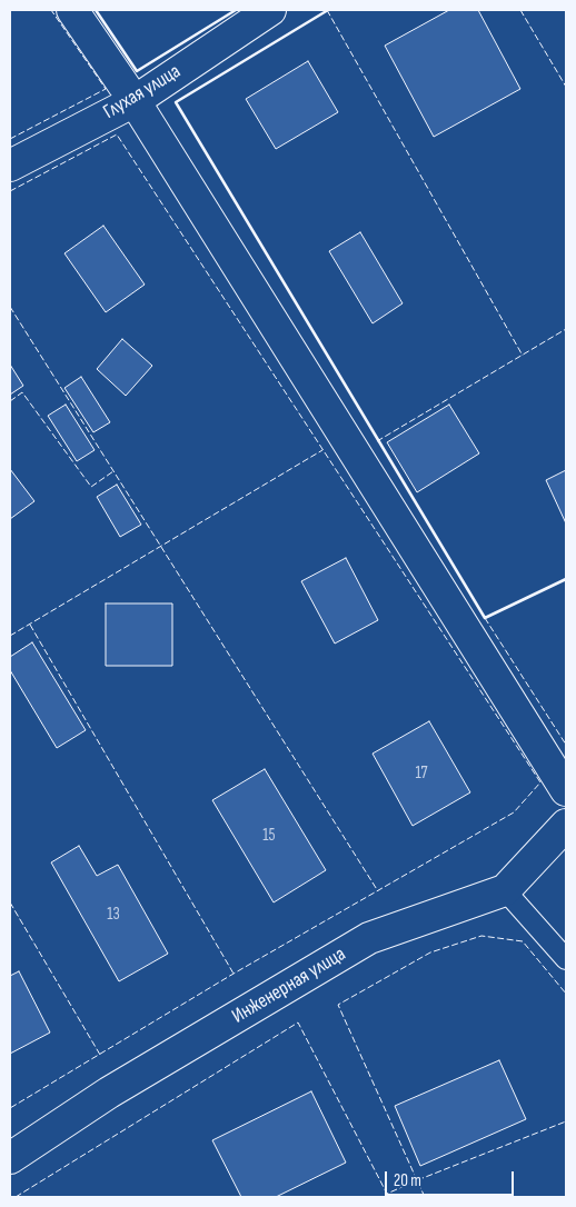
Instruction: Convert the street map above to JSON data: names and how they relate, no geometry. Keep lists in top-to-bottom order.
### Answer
{
  "streets": {
    "street": ["Глухая улица", "Инженерная улица"]
  },
  "house_numbers": ["17", "15", "13"],
  "scale_bar": "20 m"
}
